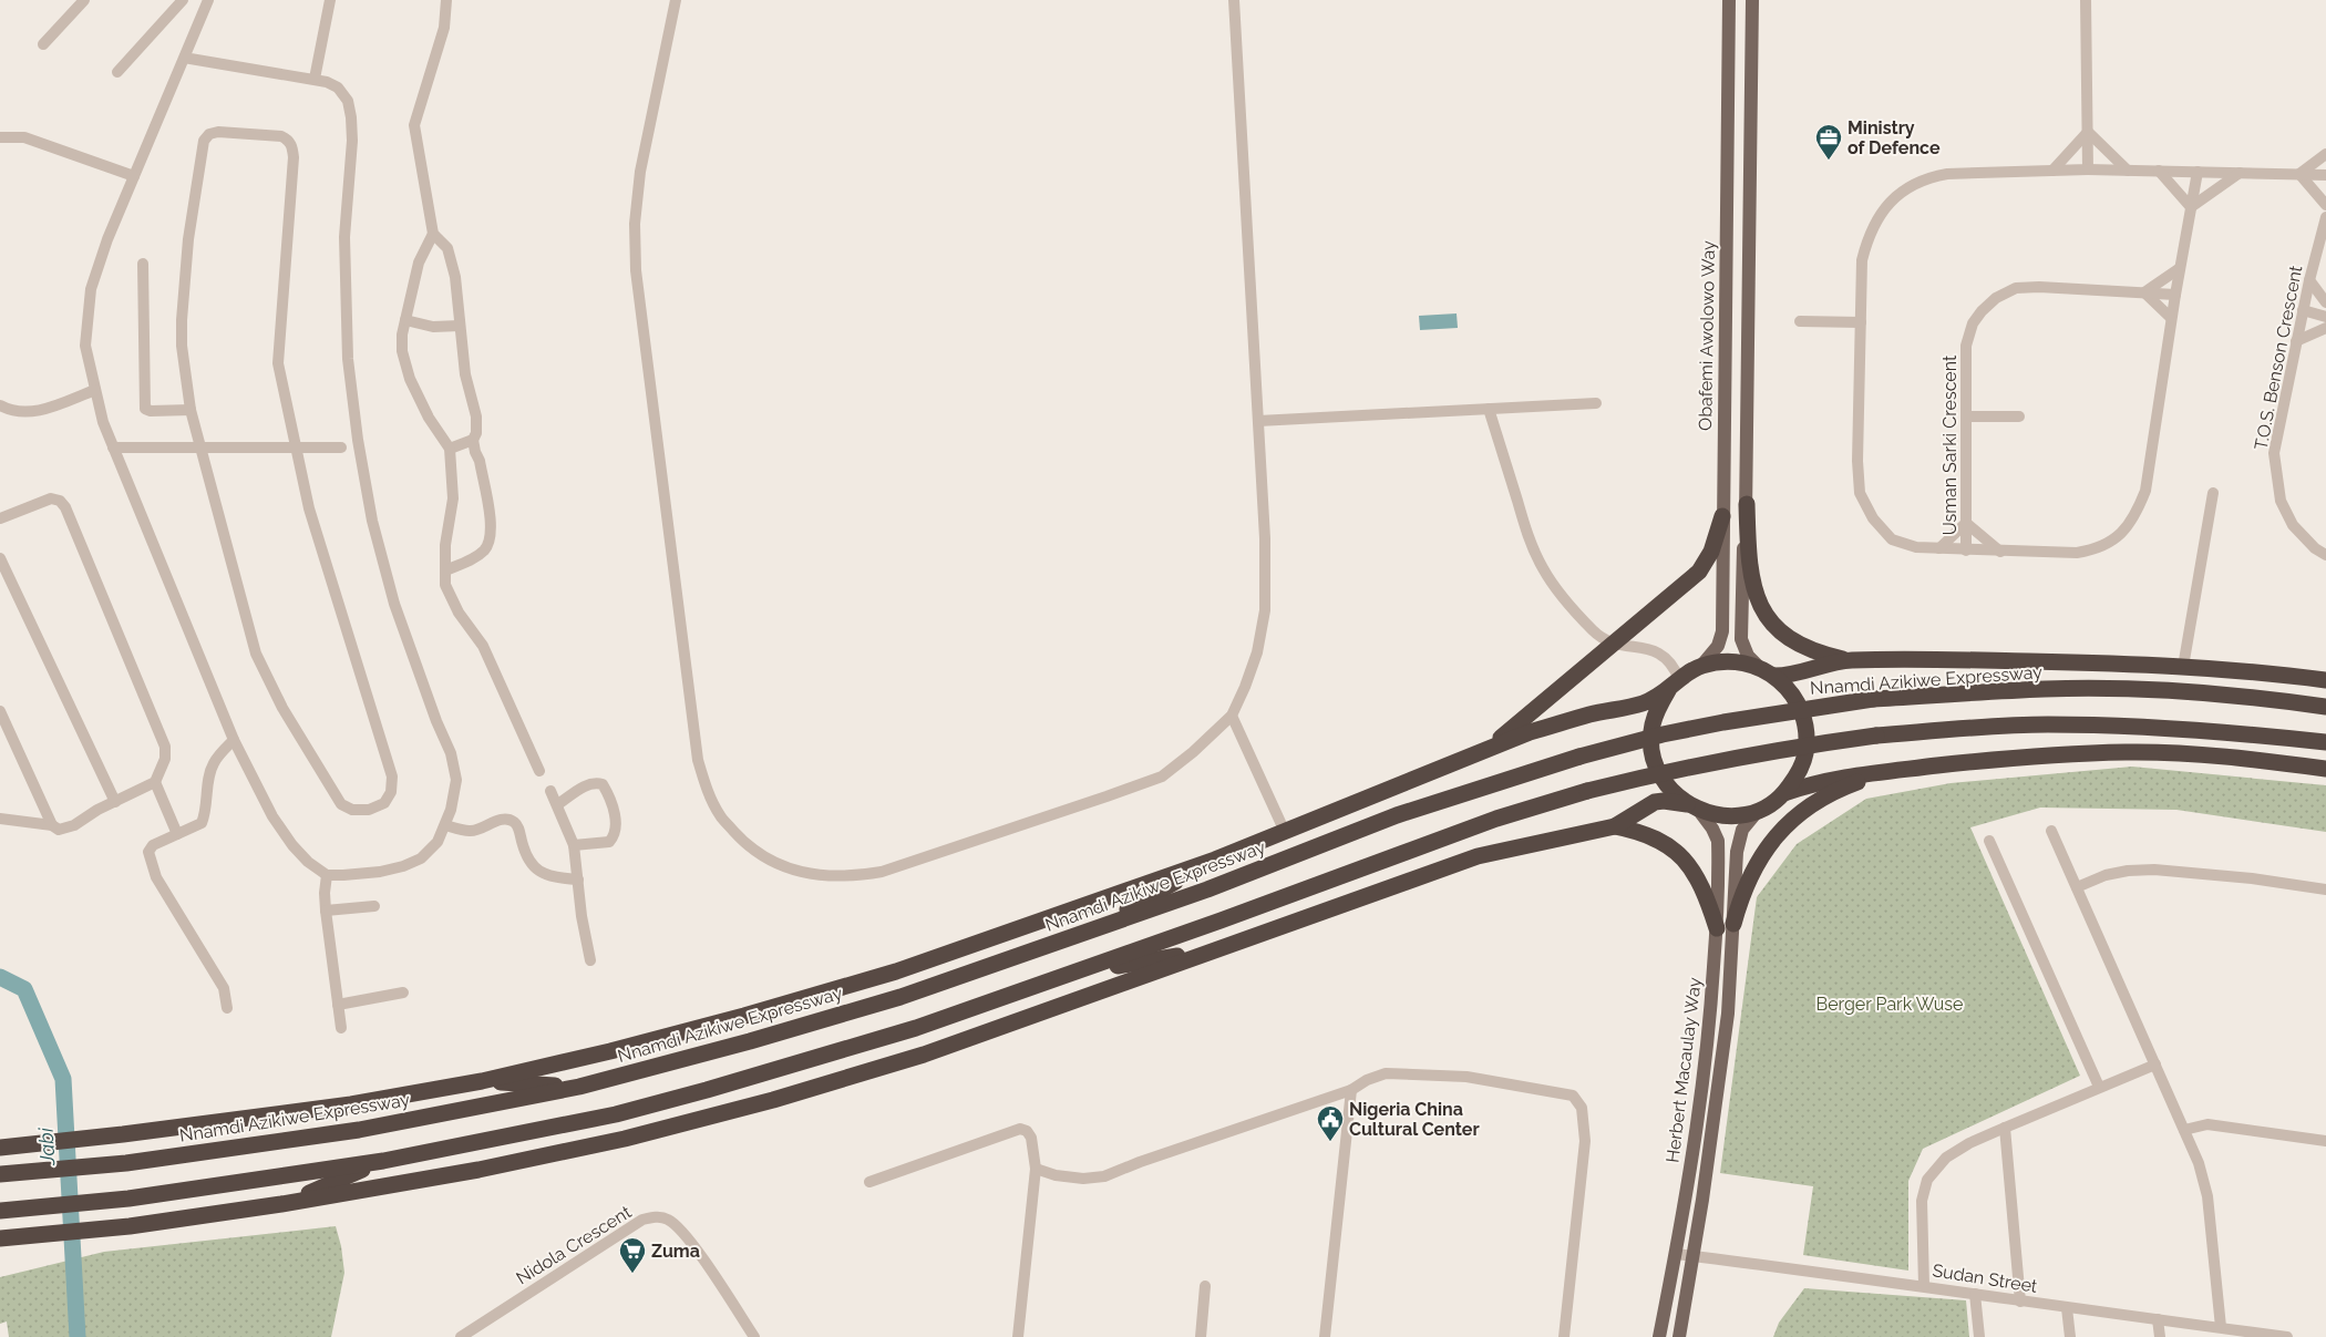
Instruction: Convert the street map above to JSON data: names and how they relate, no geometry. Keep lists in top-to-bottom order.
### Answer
{
  "streets": {
    "highway": ["Nnamdi Azikiwe Expressway"],
    "main road": ["Obafemi Awolowo Way", "Herbert Macaulay Way"],
    "street": [
      "T.O.S. Benson Crescent",
      "Usman Sarki Crescent",
      "Nidola Crescent",
      "Sudan Street"
    ]
  },
  "crossings": [
    ["Obafemi Awolowo Way", "Nnamdi Azikiwe Expressway"],
    ["Obafemi Awolowo Way", "Herbert Macaulay Way"],
    ["Nnamdi Azikiwe Expressway", "Herbert Macaulay Way"],
    ["Herbert Macaulay Way", "Sudan Street"]
  ],
  "water": ["Jabi"],
  "parks": ["Berger Park Wuse"],
  "places": {
    "office": ["Ministry of Defence"],
    "public building": ["Nigeria China Cultural Center"],
    "supermarket": ["Zuma"]
  }
}
